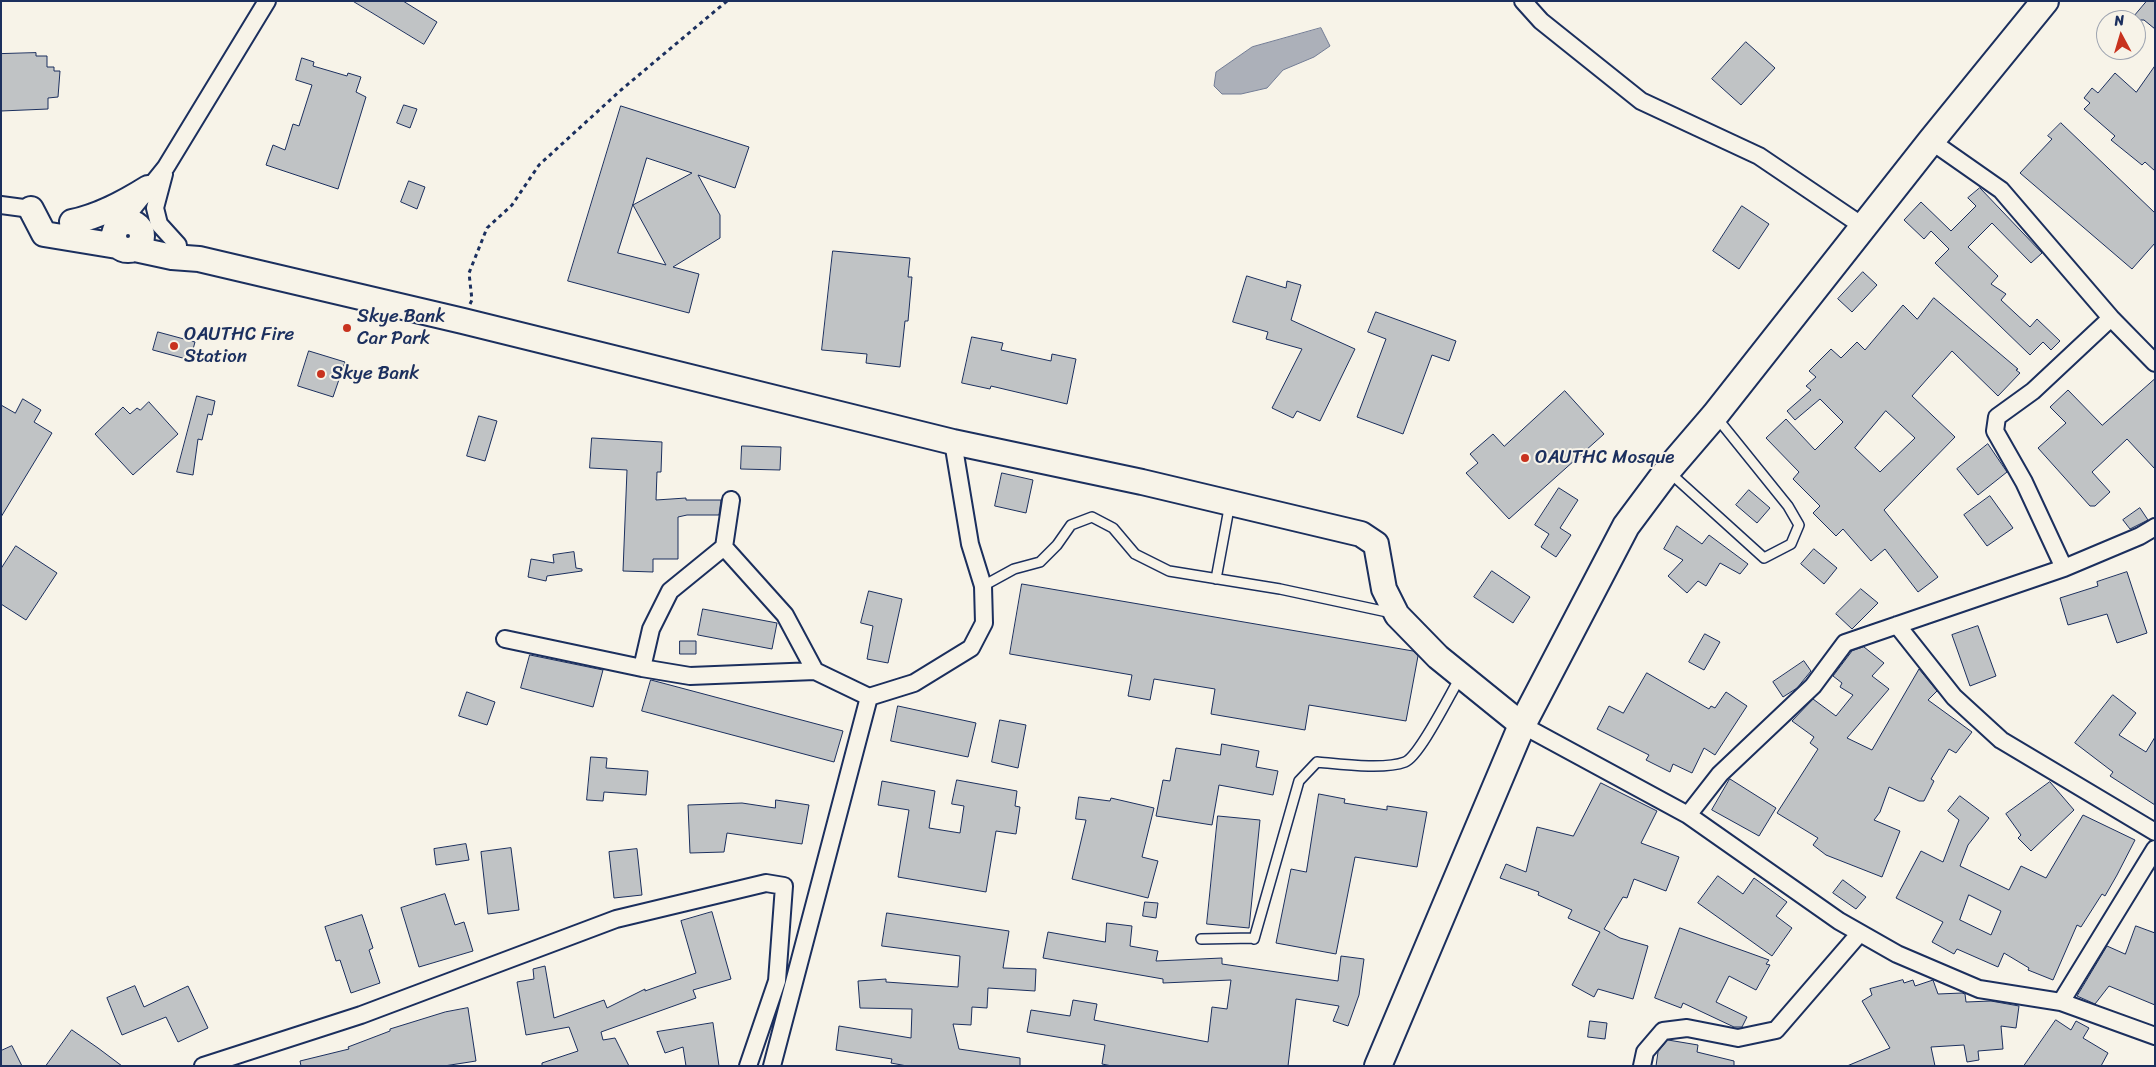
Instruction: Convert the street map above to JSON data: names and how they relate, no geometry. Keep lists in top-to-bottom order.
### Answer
{
  "places": [
    "Skye Bank Car Park",
    "OAUTHC Fire Station",
    "Skye Bank",
    "OAUTHC Mosque"
  ],
  "north": "top"
}
